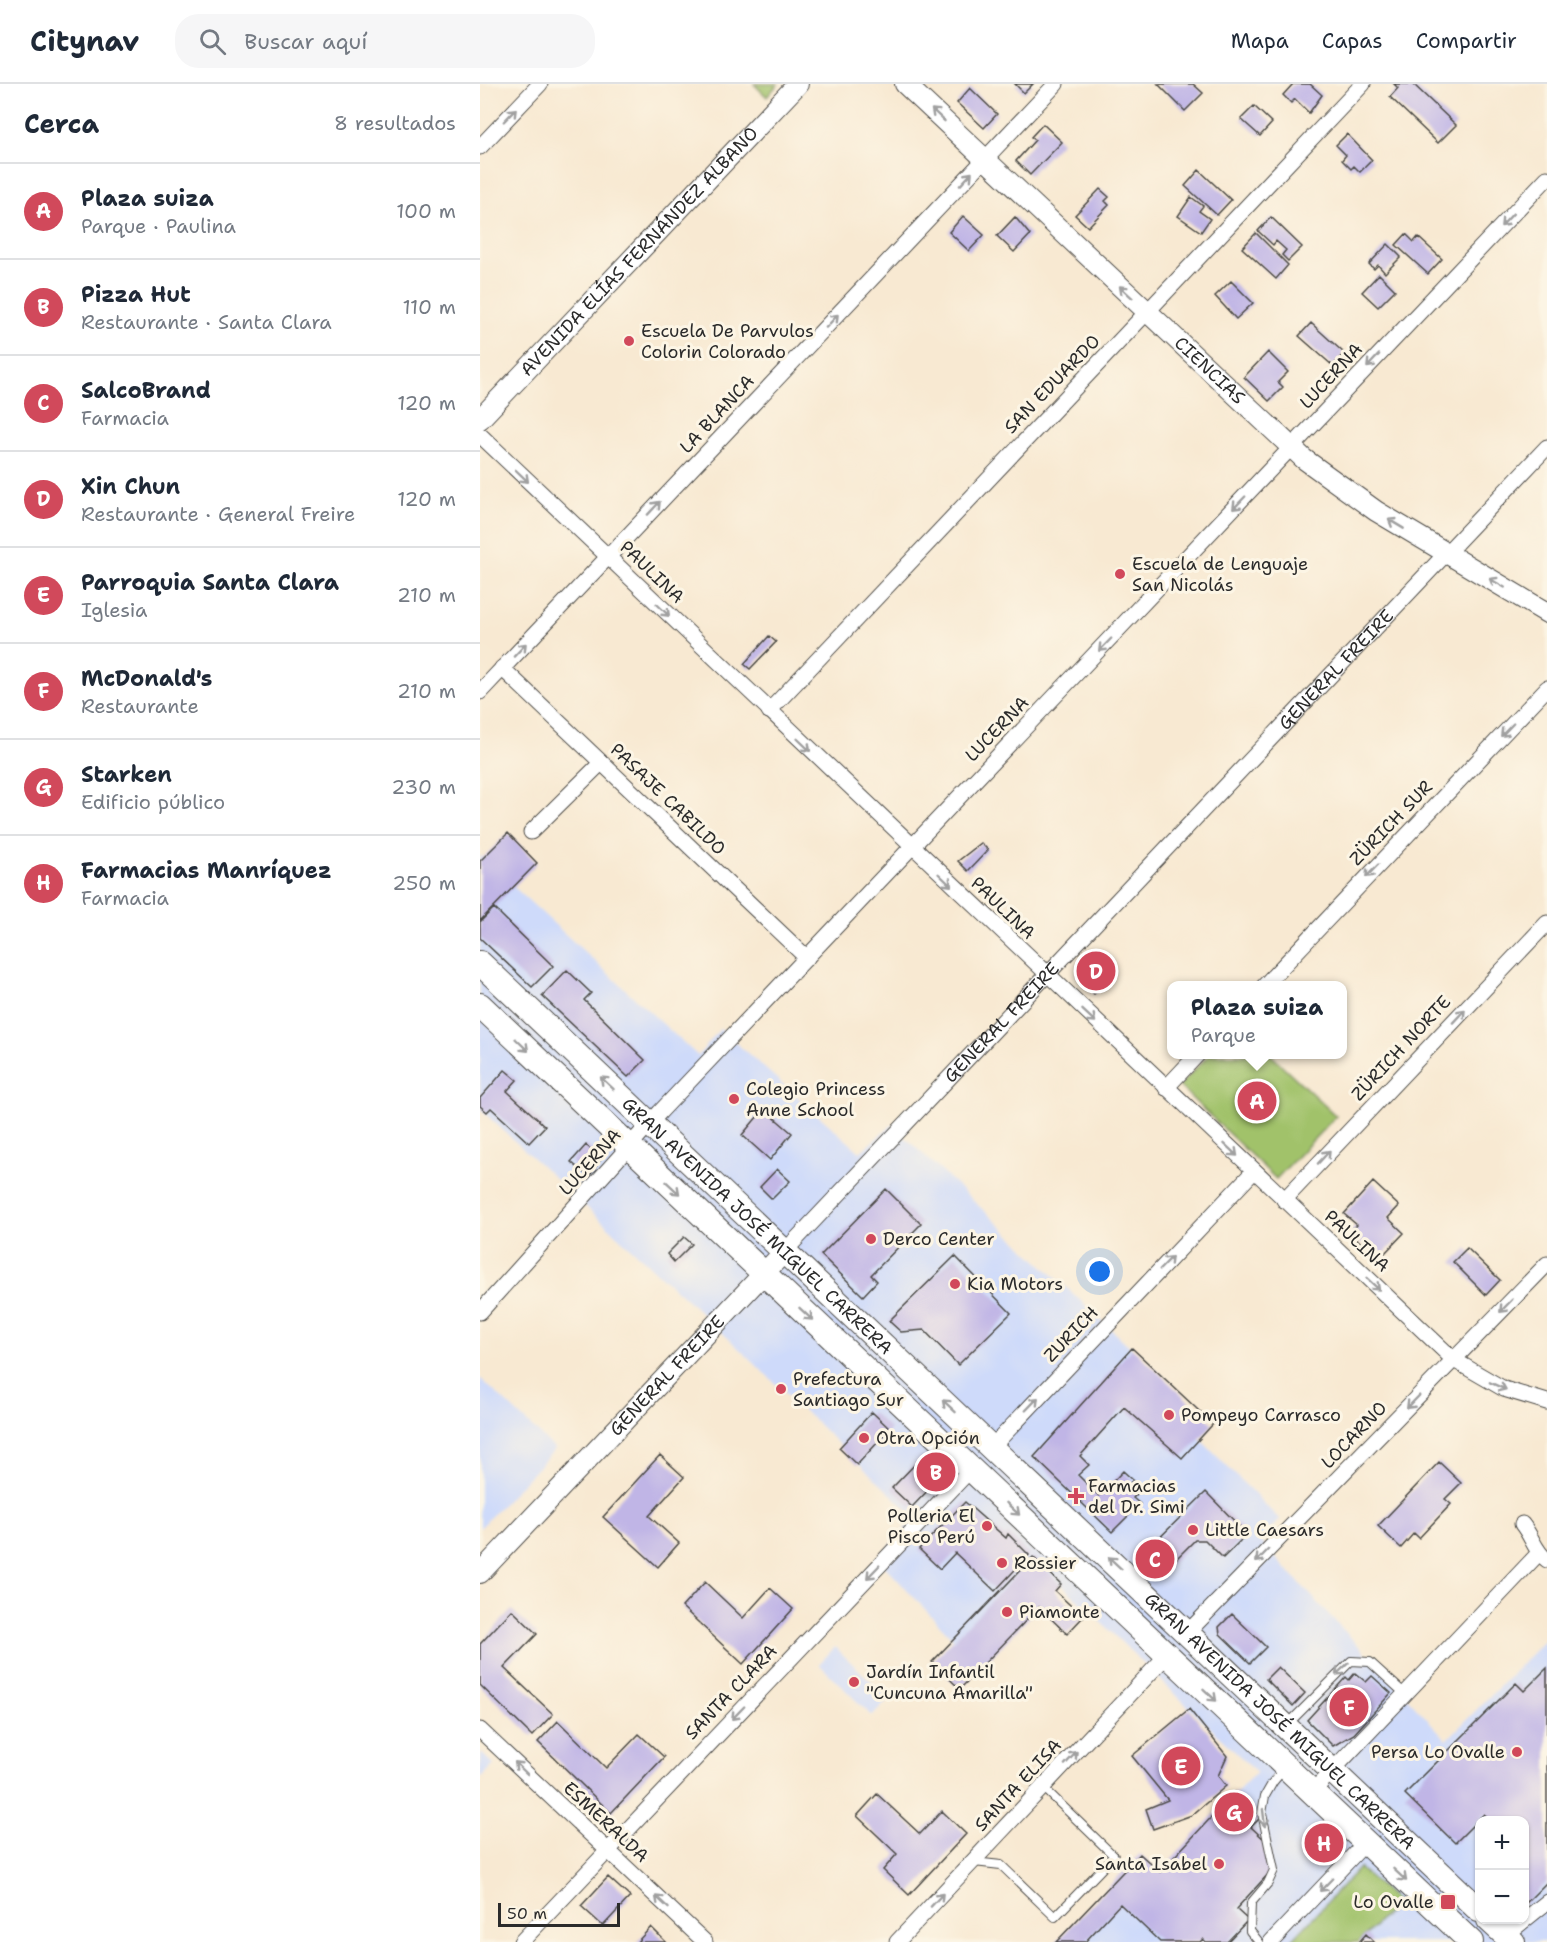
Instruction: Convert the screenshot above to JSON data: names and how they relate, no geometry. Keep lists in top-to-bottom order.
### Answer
{
  "streets": {
    "main road": ["GRAN AVENIDA JOSÉ MIGUEL CARRERA"],
    "street": [
      "AVENIDA ELÍAS FERNÁNDEZ ALBANO",
      "CIENCIAS",
      "LUCERNA",
      "SAN EDUARDO",
      "LA BLANCA",
      "PAULINA",
      "GENERAL FREIRE",
      "PASAJE CABILDO",
      "ZÜRICH SUR",
      "ZÜRICH NORTE",
      "ZURICH",
      "LOCARNO",
      "SANTA CLARA",
      "SANTA ELISA",
      "ESMERALDA"
    ]
  },
  "crossings": [
    ["CIENCIAS", "LUCERNA"],
    ["CIENCIAS", "SAN EDUARDO"],
    ["CIENCIAS", "LA BLANCA"],
    ["CIENCIAS", "GENERAL FREIRE"],
    ["LUCERNA", "PAULINA"],
    ["LUCERNA", "PASAJE CABILDO"],
    ["LUCERNA", "GRAN AVENIDA JOSÉ MIGUEL CARRERA"],
    ["SAN EDUARDO", "PAULINA"],
    ["LA BLANCA", "PAULINA"],
    ["LA BLANCA", "PASAJE CABILDO"],
    ["PAULINA", "GENERAL FREIRE"],
    ["PAULINA", "ZÜRICH NORTE"],
    ["PAULINA", "ZURICH"],
    ["PAULINA", "LOCARNO"],
    ["GENERAL FREIRE", "GRAN AVENIDA JOSÉ MIGUEL CARRERA"],
    ["GRAN AVENIDA JOSÉ MIGUEL CARRERA", "ZURICH"],
    ["GRAN AVENIDA JOSÉ MIGUEL CARRERA", "LOCARNO"],
    ["GRAN AVENIDA JOSÉ MIGUEL CARRERA", "SANTA CLARA"],
    ["GRAN AVENIDA JOSÉ MIGUEL CARRERA", "SANTA ELISA"],
    ["SANTA CLARA", "ESMERALDA"]
  ],
  "one_way": [
    "CIENCIAS",
    "LUCERNA",
    "LA BLANCA",
    "PAULINA",
    "ZÜRICH SUR",
    "ZÜRICH NORTE",
    "ZURICH",
    "LOCARNO",
    "SANTA CLARA",
    "SANTA ELISA",
    "ESMERALDA"
  ],
  "places": {
    "other": [
      "Escuela De Parvulos Colorin Colorado",
      "Escuela de Lenguaje San Nicolás",
      "Colegio Princess Anne School",
      "Derco Center",
      "Kia Motors",
      "Prefectura Santiago Sur",
      "Pompeyo Carrasco",
      "Otra Opción",
      "Polleria El Pisco Perú",
      "Little Caesars",
      "Rossier",
      "Piamonte",
      "Jardín Infantil \"Cuncuna Amarilla\"",
      "Persa Lo Ovalle",
      "Santa Isabel"
    ],
    "health": ["Farmacias del Dr. Simi"],
    "transit": ["Lo Ovalle"]
  },
  "scale_bar": "50 m",
  "page": {
    "header": "Citynav",
    "search": "Buscar aquí",
    "nav": ["Mapa", "Capas", "Compartir"],
    "heading": ["Cerca", "8 resultados"],
    "list": [
      {
        "mark": "A",
        "name": "Plaza suiza",
        "note": "Parque · Paulina",
        "value": "100 m"
      },
      {
        "mark": "B",
        "name": "Pizza Hut",
        "note": "Restaurante · Santa Clara",
        "value": "110 m"
      },
      {
        "mark": "C",
        "name": "SalcoBrand",
        "note": "Farmacia",
        "value": "120 m"
      },
      {
        "mark": "D",
        "name": "Xin Chun",
        "note": "Restaurante · General Freire",
        "value": "120 m"
      },
      {
        "mark": "E",
        "name": "Parroquia Santa Clara",
        "note": "Iglesia",
        "value": "210 m"
      },
      {
        "mark": "F",
        "name": "McDonald's",
        "note": "Restaurante",
        "value": "210 m"
      },
      {
        "mark": "G",
        "name": "Starken",
        "note": "Edificio público",
        "value": "230 m"
      },
      {
        "mark": "H",
        "name": "Farmacias Manríquez",
        "note": "Farmacia",
        "value": "250 m"
      }
    ],
    "pins": [
      "D",
      "A",
      "B",
      "C",
      "F",
      "E",
      "G",
      "H"
    ],
    "popup": ["Plaza suiza", "Parque"],
    "map_buttons": ["+", "−"],
    "scale": "50 m"
  }
}
